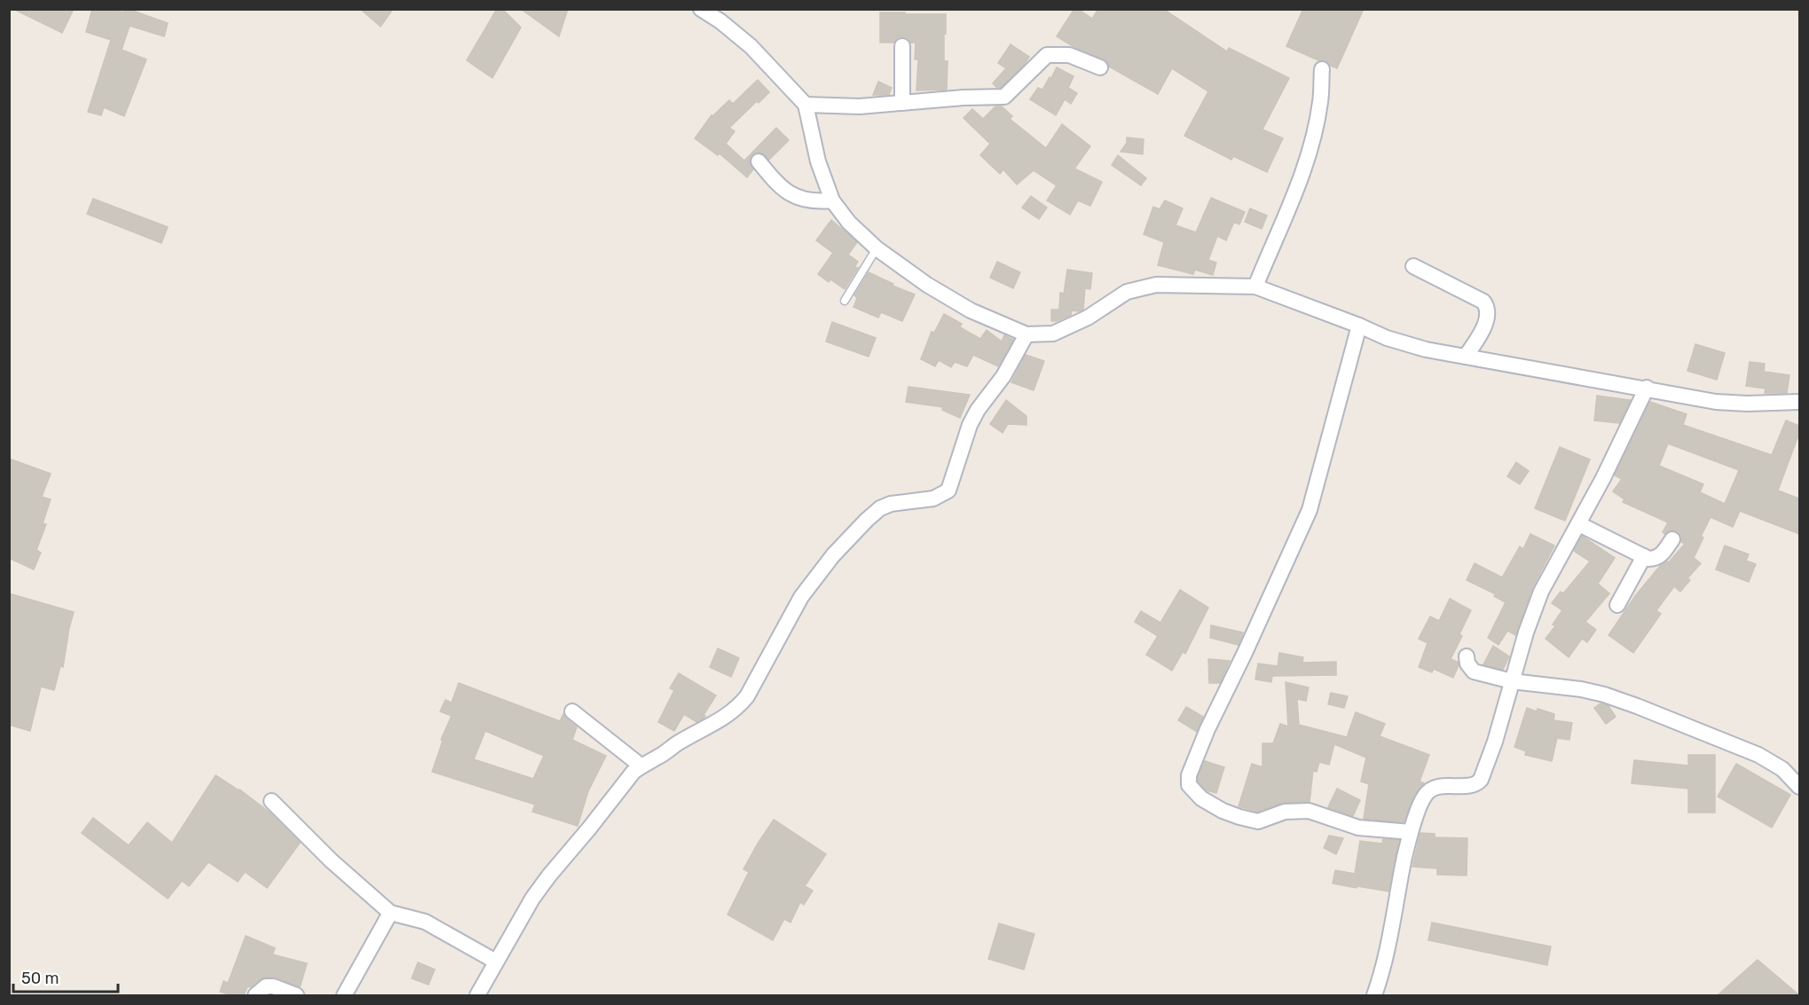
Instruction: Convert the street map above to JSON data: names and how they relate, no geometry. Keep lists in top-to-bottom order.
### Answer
{
  "scale_bar": "50 m"
}
